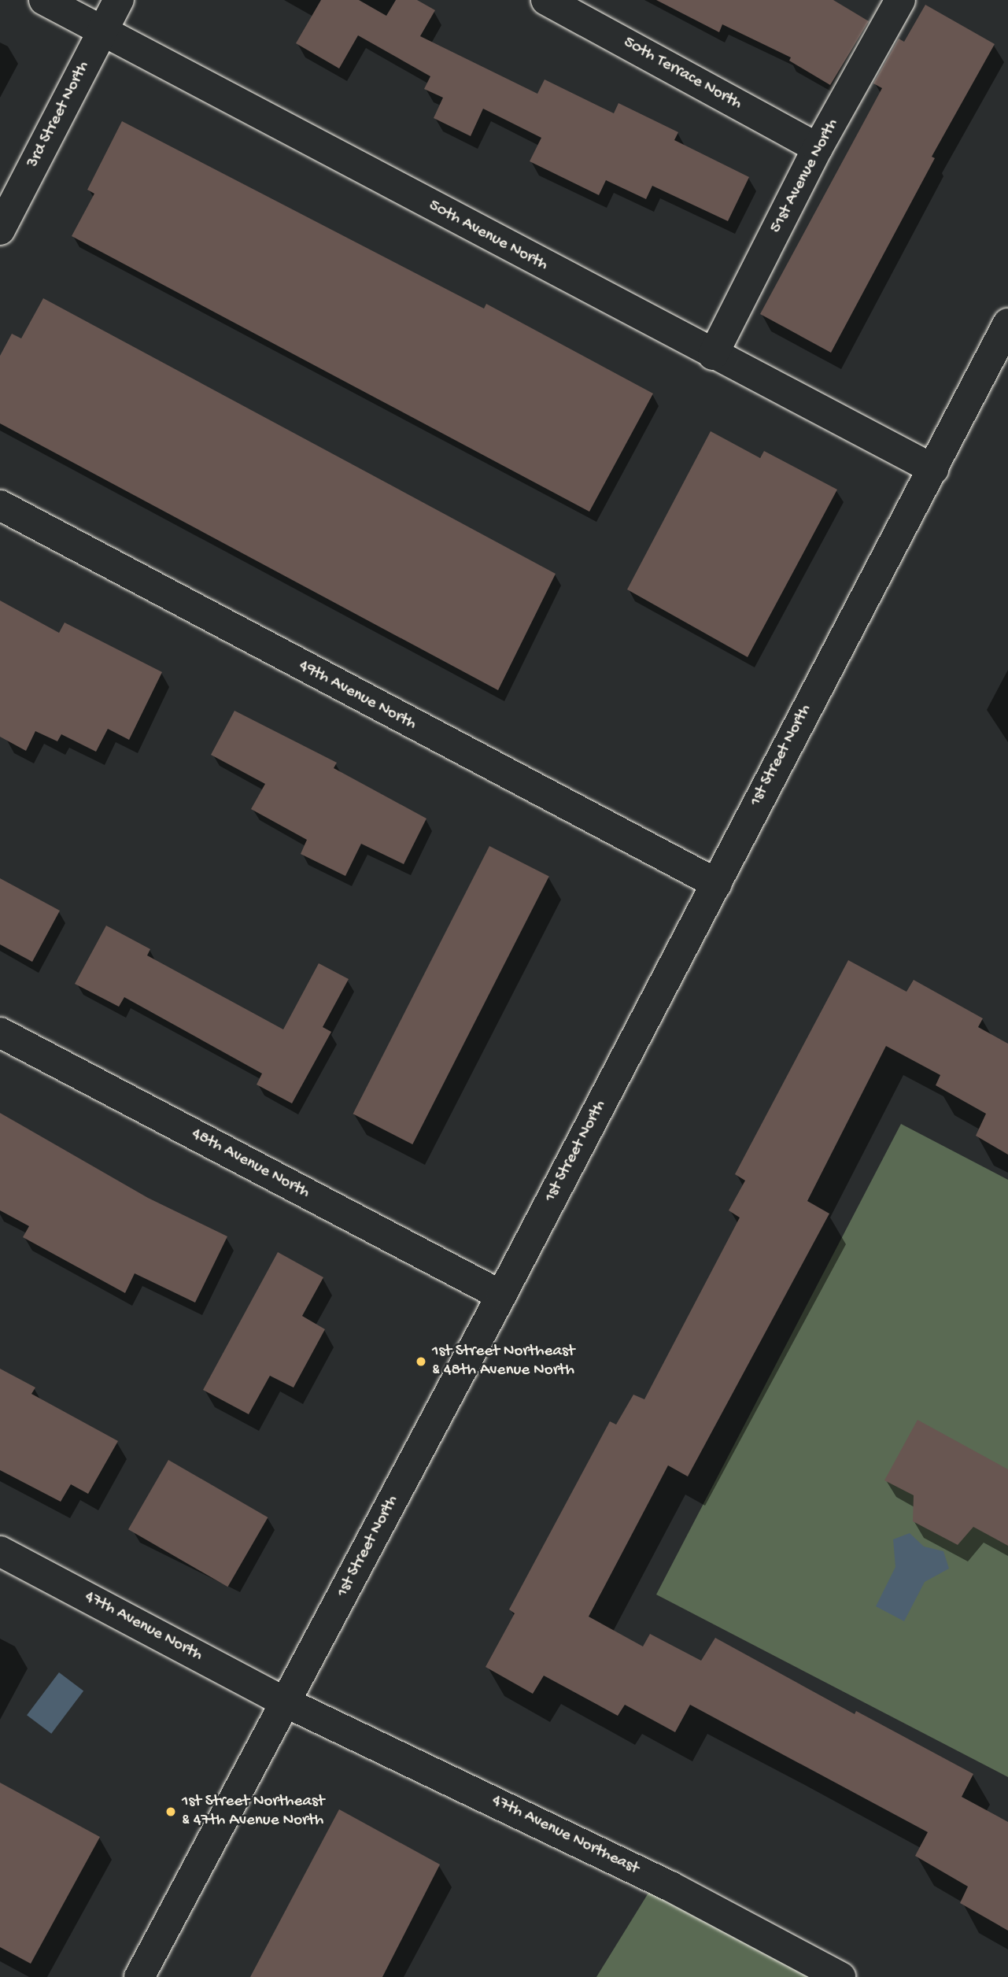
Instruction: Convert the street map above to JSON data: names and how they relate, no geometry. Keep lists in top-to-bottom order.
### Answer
{
  "streets": {
    "street": [
      "50th Terrace North",
      "3rd Street North",
      "51st Avenue North",
      "50th Avenue North",
      "49th Avenue North",
      "1st Street North",
      "48th Avenue North",
      "47th Avenue North",
      "47th Avenue Northeast"
    ]
  },
  "crossings": [
    ["50th Terrace North", "51st Avenue North"],
    ["3rd Street North", "50th Avenue North"],
    ["51st Avenue North", "50th Avenue North"],
    ["50th Avenue North", "1st Street North"],
    ["49th Avenue North", "1st Street North"],
    ["1st Street North", "48th Avenue North"],
    ["1st Street North", "47th Avenue North"],
    ["1st Street North", "47th Avenue Northeast"],
    ["47th Avenue North", "47th Avenue Northeast"]
  ],
  "places": ["1st Street Northeast & 48th Avenue North", "1st Street Northeast & 47th Avenue North"]
}
